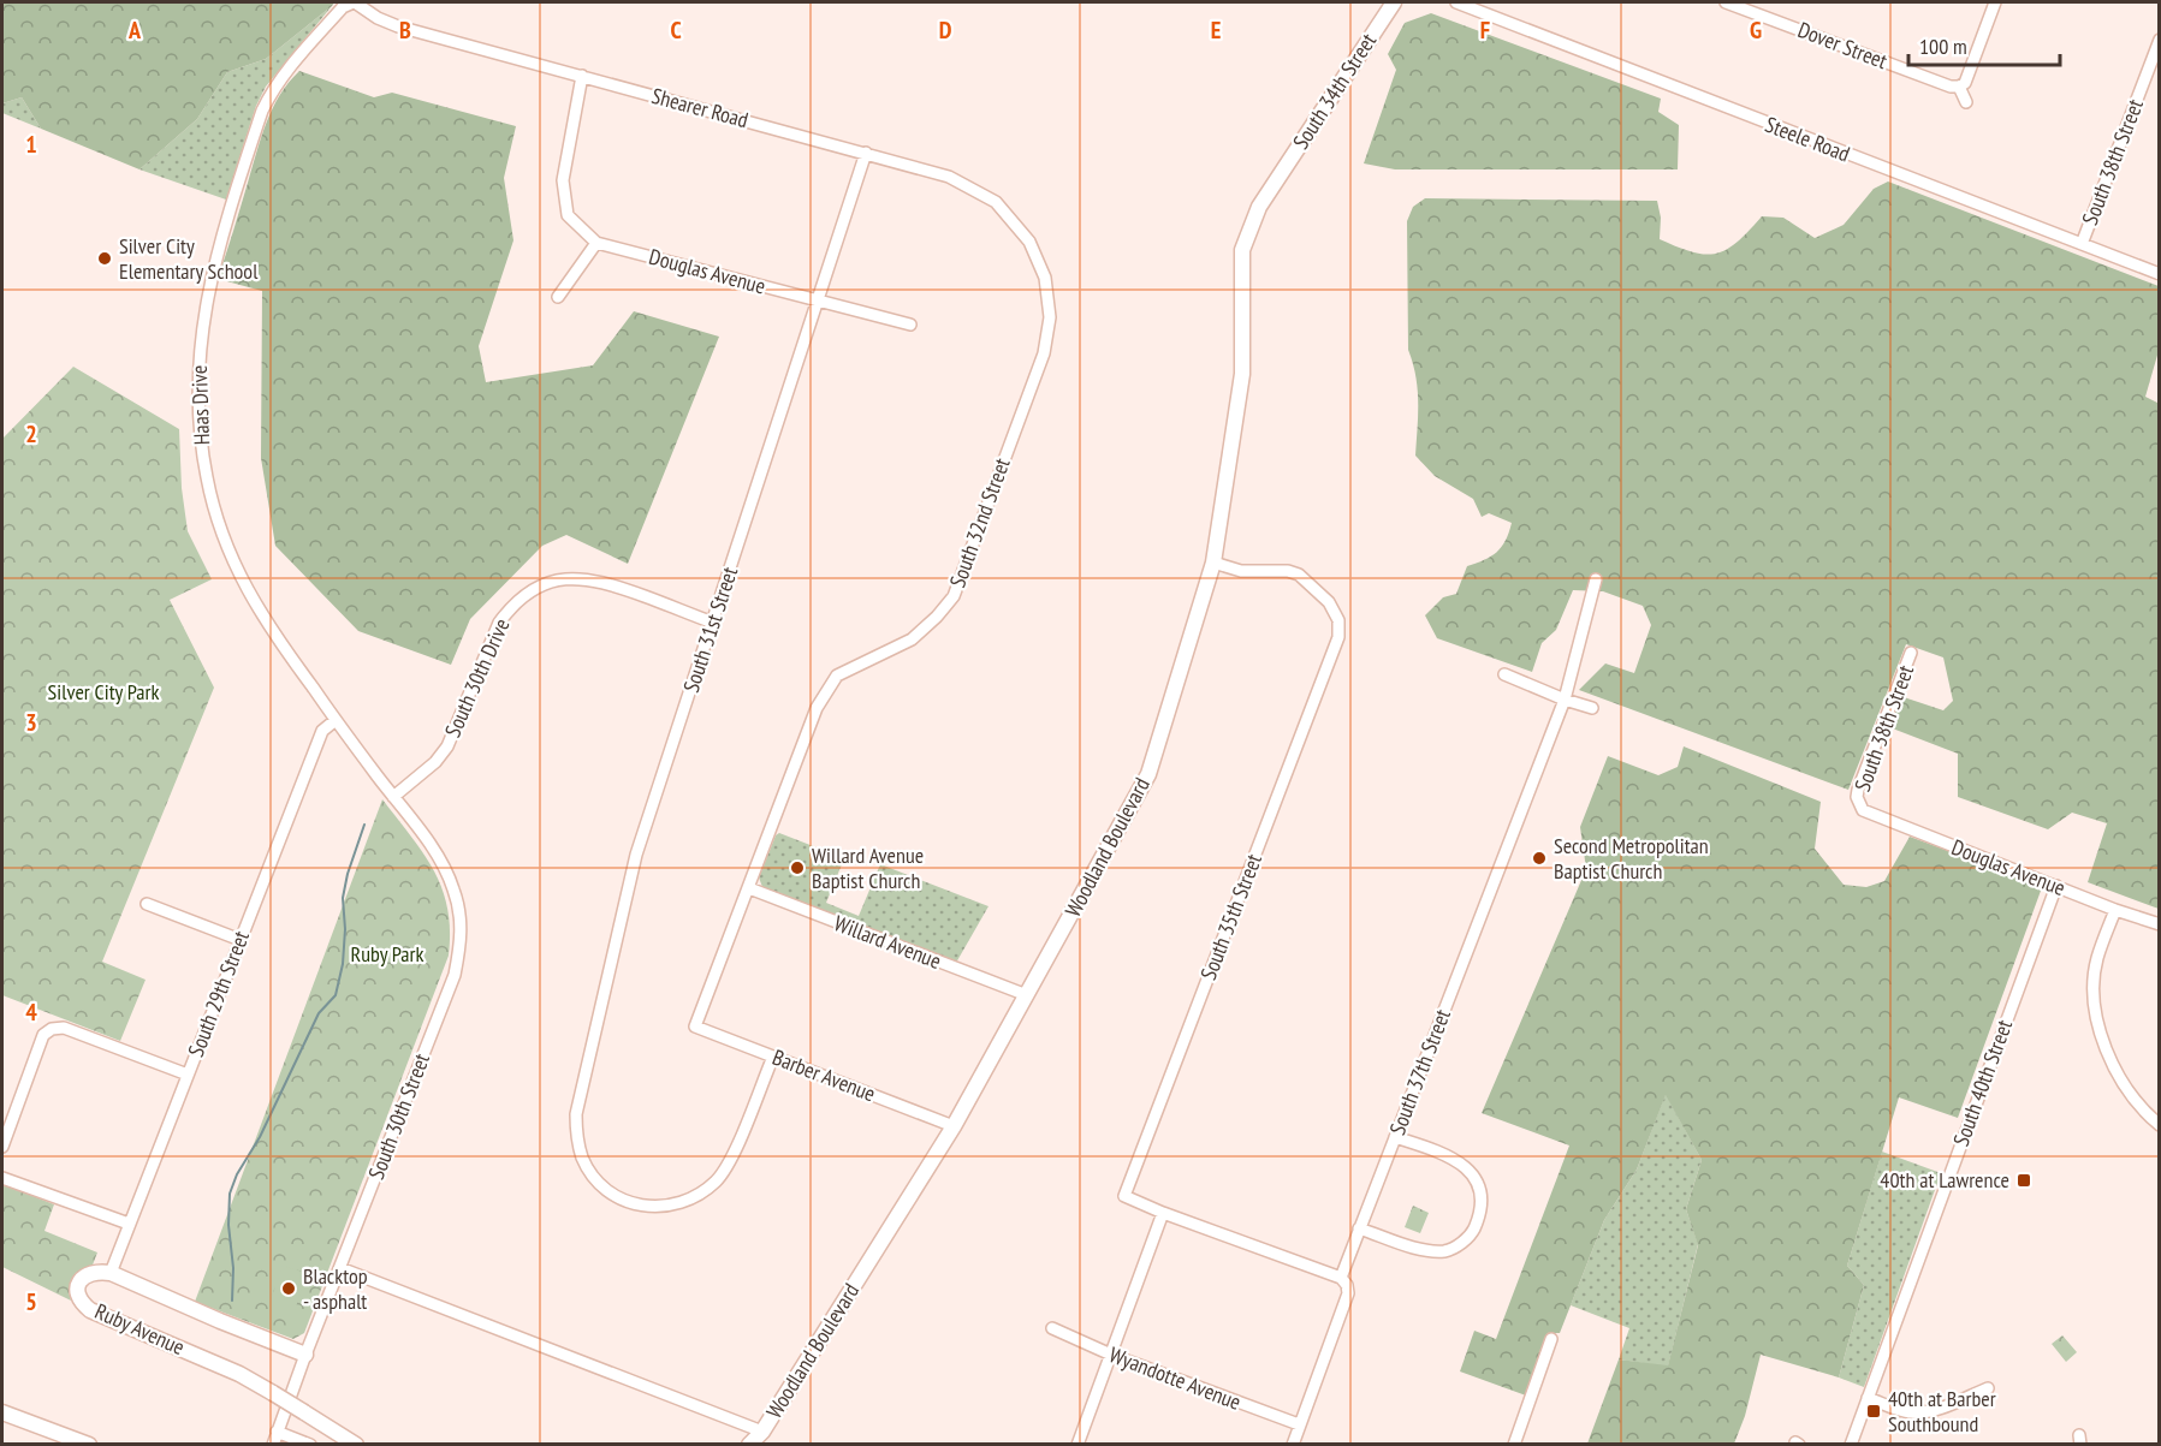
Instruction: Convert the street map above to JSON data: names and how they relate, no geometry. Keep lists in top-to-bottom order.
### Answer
{
  "streets": {
    "street": [
      "Dover Street",
      "South 34th Street",
      "Shearer Road",
      "Steele Road",
      "South 38th Street",
      "Douglas Avenue",
      "Haas Drive",
      "South 32nd Street",
      "South 31st Street",
      "South 30th Drive",
      "Woodland Boulevard",
      "South 35th Street",
      "Willard Avenue",
      "South 29th Street",
      "South 37th Street",
      "Barber Avenue",
      "South 40th Street",
      "South 30th Street",
      "Ruby Avenue",
      "Wyandotte Avenue"
    ]
  },
  "crossings": [
    ["South 34th Street", "Woodland Boulevard"],
    ["Shearer Road", "Haas Drive"],
    ["Shearer Road", "South 32nd Street"],
    ["Shearer Road", "South 31st Street"],
    ["Steele Road", "South 38th Street"],
    ["South 38th Street", "Douglas Avenue"],
    ["Douglas Avenue", "South 31st Street"],
    ["Douglas Avenue", "South 40th Street"],
    ["Haas Drive", "South 30th Drive"],
    ["Haas Drive", "South 29th Street"],
    ["Haas Drive", "South 30th Street"],
    ["South 32nd Street", "Willard Avenue"],
    ["South 32nd Street", "Barber Avenue"],
    ["South 31st Street", "South 30th Drive"],
    ["South 31st Street", "Barber Avenue"],
    ["South 30th Drive", "South 30th Street"],
    ["Woodland Boulevard", "South 35th Street"],
    ["Woodland Boulevard", "Willard Avenue"],
    ["Woodland Boulevard", "Barber Avenue"],
    ["South 29th Street", "Ruby Avenue"],
    ["South 37th Street", "Wyandotte Avenue"],
    ["South 30th Street", "Ruby Avenue"]
  ],
  "parks": ["Silver City Park", "Ruby Park"],
  "places": {
    "other": [
      "Silver City Elementary School",
      "Second Metropolitan Baptist Church",
      "Willard Avenue Baptist Church",
      "Blacktop - asphalt"
    ],
    "transit": ["40th at Lawrence", "40th at Barber Southbound"]
  },
  "scale_bar": "100 m",
  "grid": {
    "columns": [
      "A",
      "B",
      "C",
      "D",
      "E",
      "F",
      "G"
    ],
    "rows": [
      "1",
      "2",
      "3",
      "4",
      "5"
    ]
  }
}
